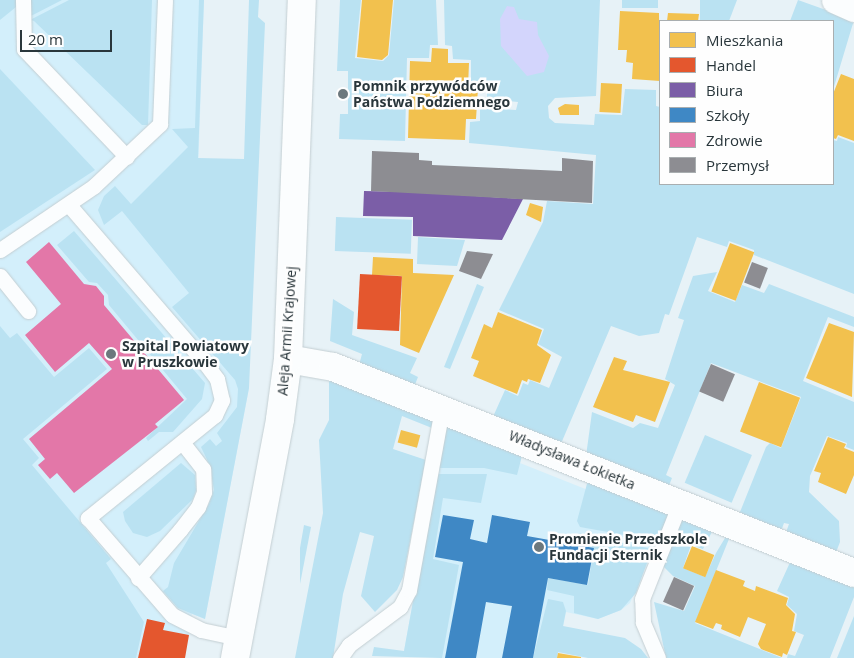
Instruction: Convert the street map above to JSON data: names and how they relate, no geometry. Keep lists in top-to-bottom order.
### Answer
{
  "streets": {
    "street": ["Aleja Armii Krajowej", "Władysława Łokietka"]
  },
  "crossings": [
    ["Aleja Armii Krajowej", "Władysława Łokietka"]
  ],
  "places": ["Pomnik przywódców Państwa Podziemnego", "Szpital Powiatowy w Pruszkowie", "Promienie Przedszkole Fundacji Sternik"],
  "legend": [
    "Mieszkania",
    "Handel",
    "Biura",
    "Szkoły",
    "Zdrowie",
    "Przemysł"
  ],
  "scale_bar": "20 m"
}
